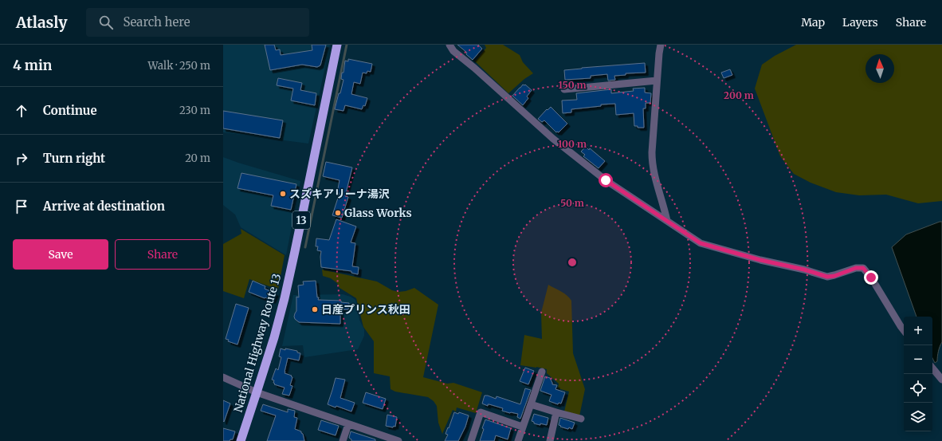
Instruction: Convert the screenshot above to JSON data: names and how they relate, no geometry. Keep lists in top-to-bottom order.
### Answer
{
  "streets": {
    "highway": ["13", "National Highway Route 13"]
  },
  "places": ["スズキアリーナ湯沢", "Glass Works", "日産プリンス秋田"],
  "north": "top",
  "page": {
    "header": "Atlasly",
    "search": "Search here",
    "nav": ["Map", "Layers", "Share"],
    "heading": ["4 min", "Walk · 250 m"],
    "list": [
      ["Continue", "230 m"],
      ["Turn right", "20 m"],
      "Arrive at destination"
    ],
    "buttons": ["Save", "Share"],
    "map_buttons": ["+", "−"]
  },
  "rings": [
    "150 m",
    "200 m",
    "100 m",
    "50 m"
  ]
}
